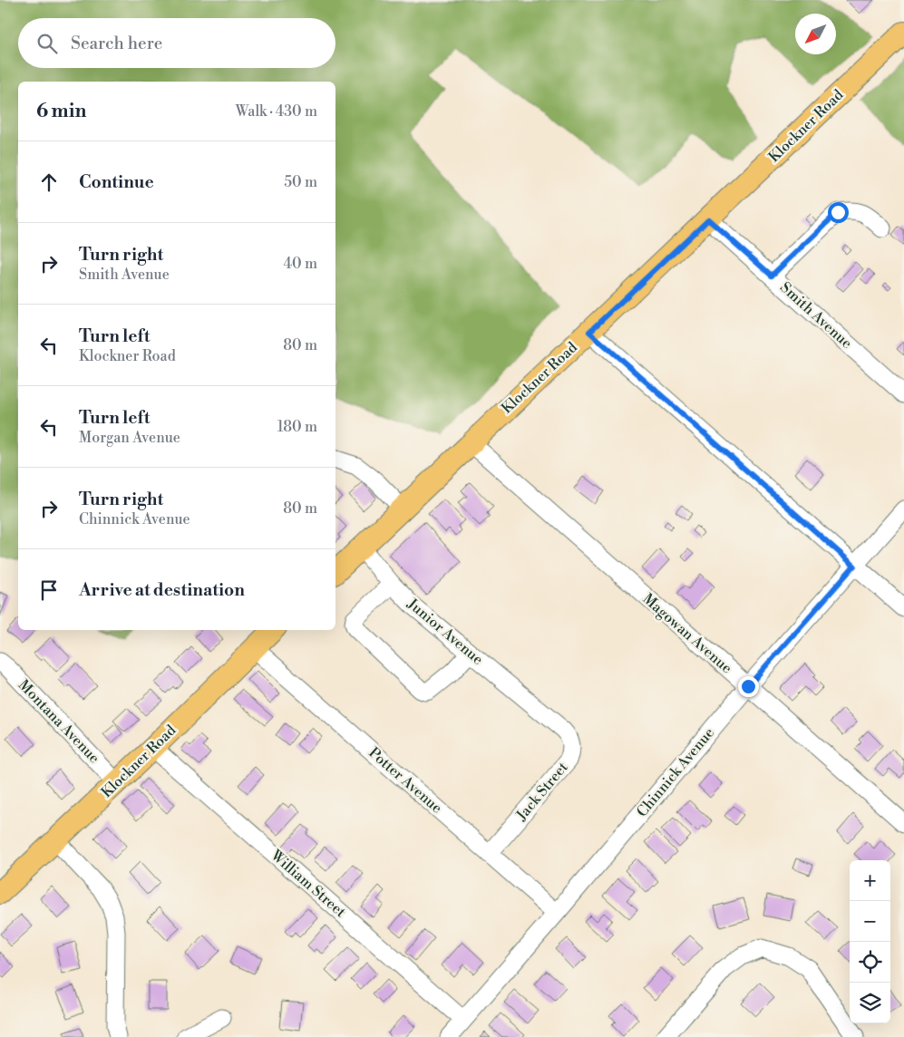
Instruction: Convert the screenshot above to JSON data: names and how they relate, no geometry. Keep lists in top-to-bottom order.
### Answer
{
  "streets": {
    "main road": ["Klockner Road"],
    "street": [
      "Smith Avenue",
      "Junior Avenue",
      "Magowan Avenue",
      "Montana Avenue",
      "Chinnick Avenue",
      "Potter Avenue",
      "Jack Street",
      "William Street"
    ]
  },
  "crossings": [
    ["Klockner Road", "Smith Avenue"],
    ["Klockner Road", "Junior Avenue"],
    ["Klockner Road", "Magowan Avenue"],
    ["Klockner Road", "Montana Avenue"],
    ["Klockner Road", "Potter Avenue"],
    ["Klockner Road", "William Street"],
    ["Junior Avenue", "Jack Street"],
    ["Magowan Avenue", "Chinnick Avenue"],
    ["Chinnick Avenue", "Potter Avenue"],
    ["Chinnick Avenue", "William Street"],
    ["Potter Avenue", "Jack Street"]
  ],
  "north": "bottom left",
  "page": {
    "search": "Search here",
    "heading": ["6 min", "Walk · 430 m"],
    "list": [
      ["Continue", "50 m"],
      ["Turn right", "Smith Avenue", "40 m"],
      ["Turn left", "Klockner Road", "80 m"],
      ["Turn left", "Morgan Avenue", "180 m"],
      ["Turn right", "Chinnick Avenue", "80 m"],
      "Arrive at destination"
    ],
    "map_buttons": ["+", "−"]
  }
}
